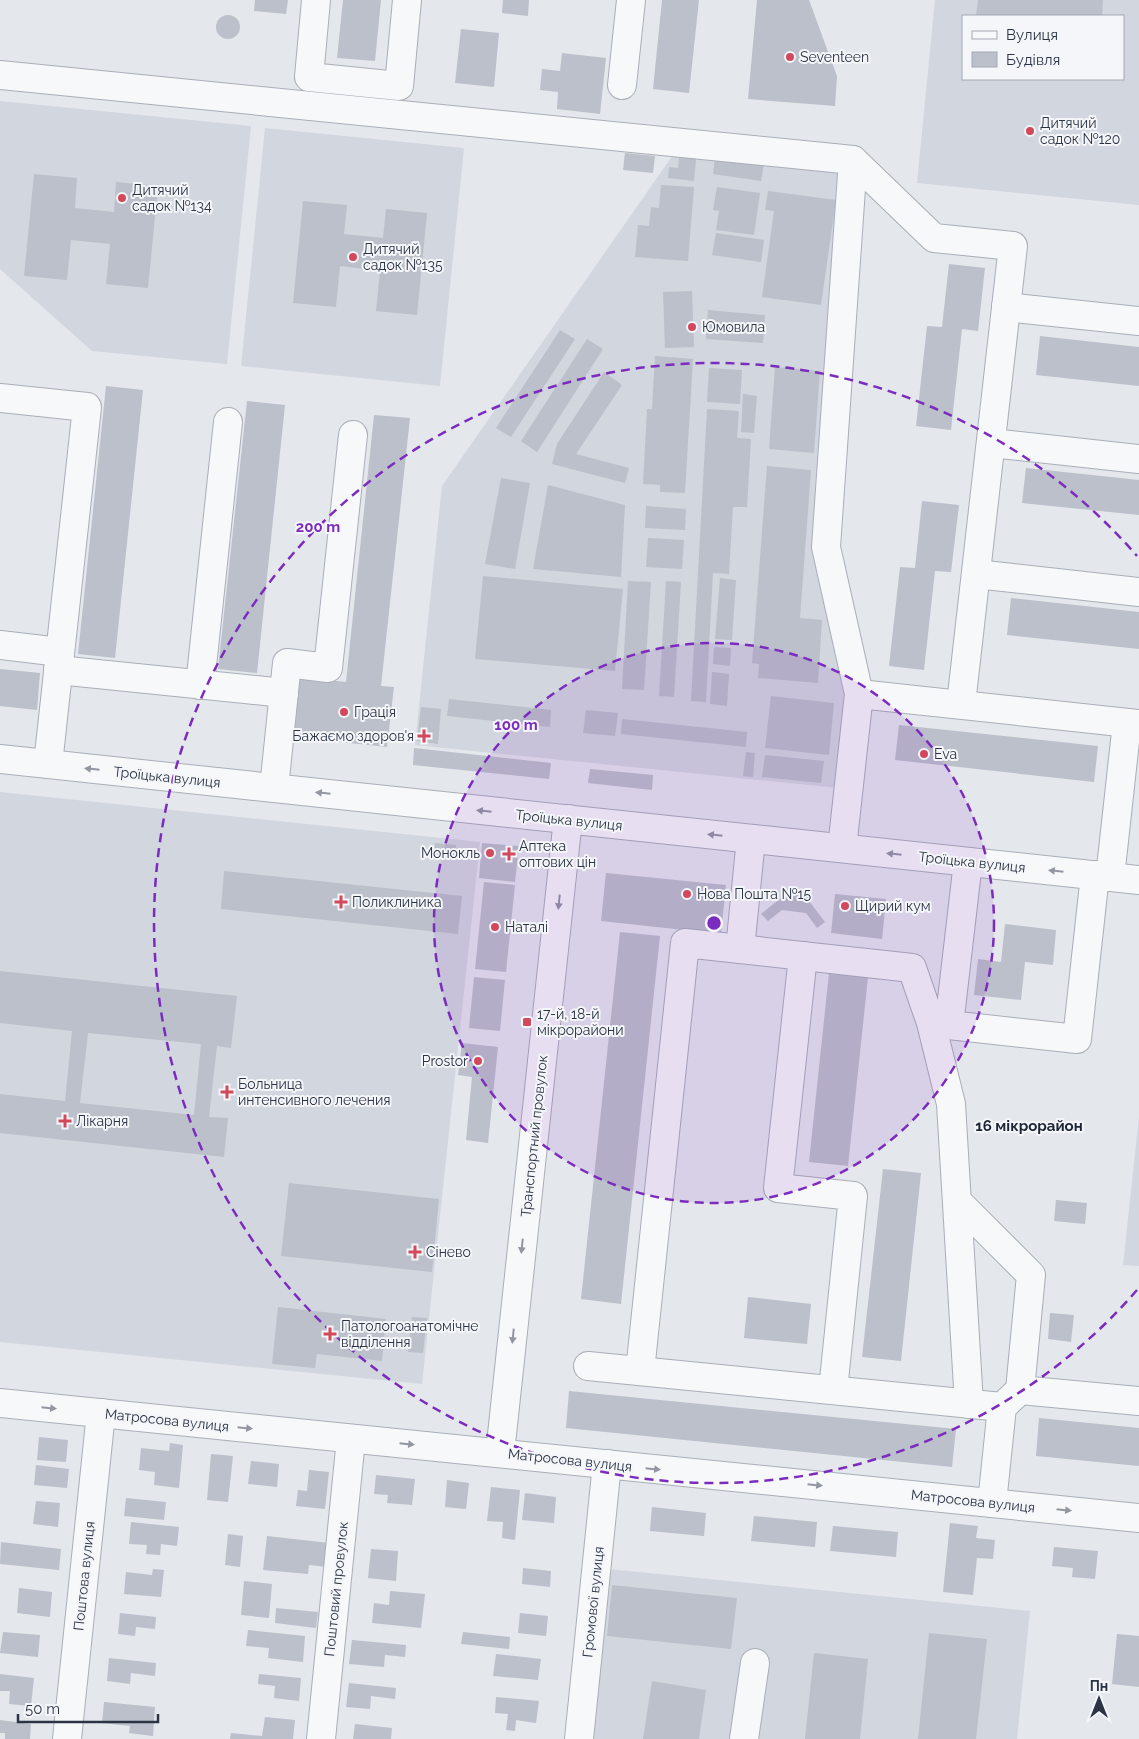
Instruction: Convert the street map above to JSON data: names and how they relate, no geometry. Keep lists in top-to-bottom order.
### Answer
{
  "streets": {
    "street": [
      "Троїцька вулиця",
      "Транспортний провулок",
      "Матросова вулиця",
      "Поштова вулиця",
      "Поштовий провулок",
      "Громової вулиця"
    ]
  },
  "crossings": [
    ["Троїцька вулиця", "Транспортний провулок"],
    ["Транспортний провулок", "Матросова вулиця"],
    ["Матросова вулиця", "Поштова вулиця"],
    ["Матросова вулиця", "Поштовий провулок"],
    ["Матросова вулиця", "Громової вулиця"]
  ],
  "one_way": ["Транспортний провулок"],
  "districts": ["16 мікрорайон"],
  "places": {
    "other": [
      "Seventeen",
      "Дитячий садок №120",
      "Дитячий садок №134",
      "Дитячий садок №135",
      "Юмовила",
      "Грація",
      "Eva",
      "Монокль",
      "Нова Пошта №15",
      "Щирий кум",
      "Наталі",
      "Prostor"
    ],
    "health": [
      "Бажаємо здоров'я",
      "Аптека оптових цін",
      "Поликлиника",
      "Больница интенсивного лечения",
      "Лікарня",
      "Сінево",
      "Патологоанатомічне відділення"
    ],
    "transit": ["17-й, 18-й мікрорайони"]
  },
  "legend": ["Вулиця", "Будівля"],
  "scale_bar": "50 m",
  "north": "top",
  "rings": ["200 m", "100 m"]
}
